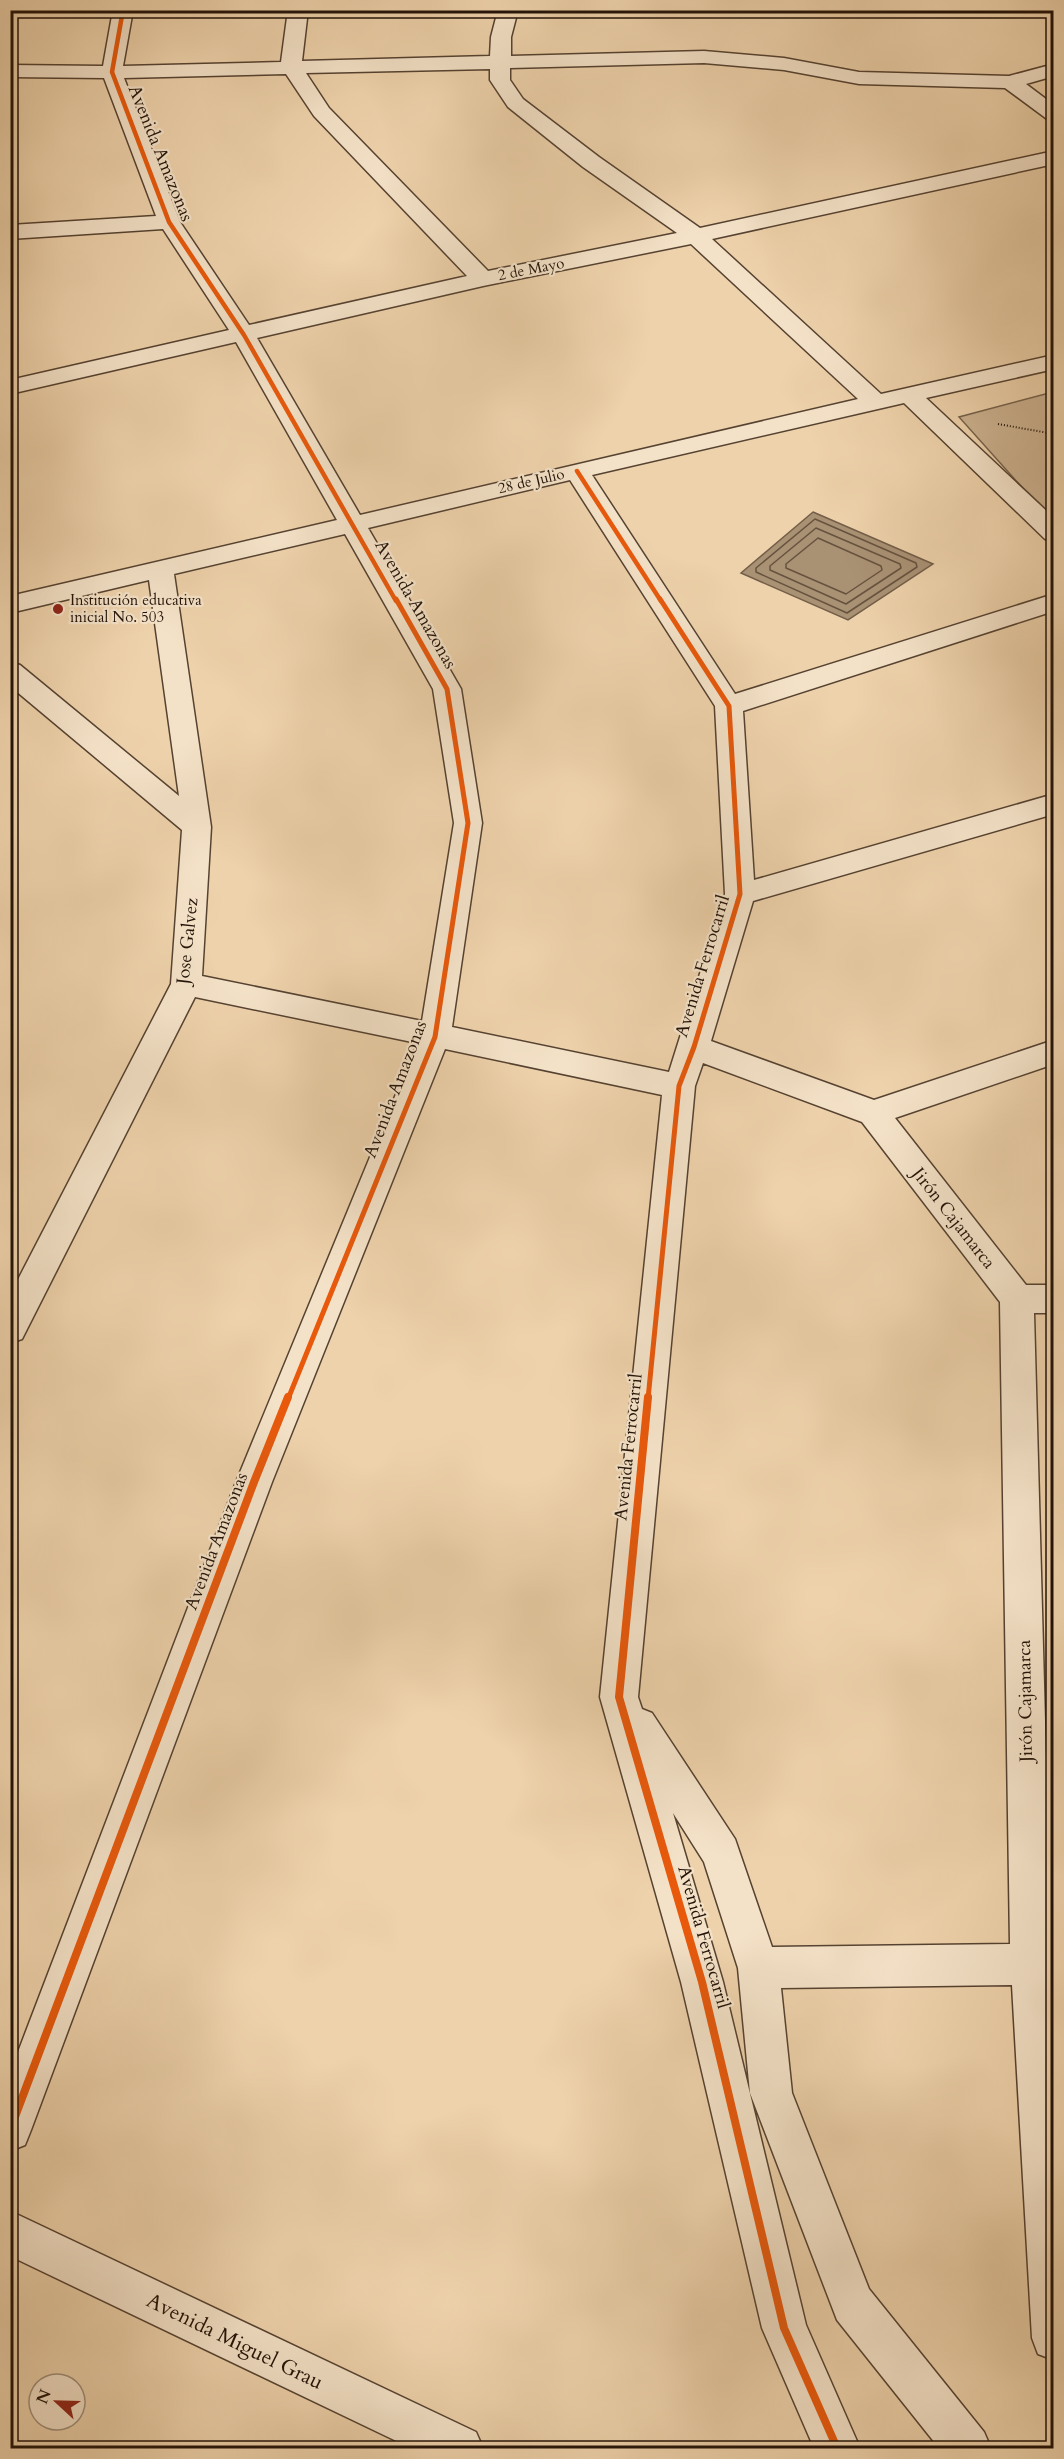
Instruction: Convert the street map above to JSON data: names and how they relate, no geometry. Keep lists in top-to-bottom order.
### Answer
{
  "streets": {
    "street": [
      "Avenida Amazonas",
      "2 de Mayo",
      "28 de Julio",
      "Jose Galvez",
      "Avenida Ferrocarril",
      "Jirón Cajamarca",
      "Avenida Miguel Grau"
    ]
  },
  "crossings": [
    ["Avenida Amazonas", "2 de Mayo"],
    ["Avenida Amazonas", "28 de Julio"],
    ["28 de Julio", "Jose Galvez"],
    ["28 de Julio", "Avenida Ferrocarril"]
  ],
  "places": ["Institución educativa inicial No. 503"],
  "north": "left"
}
